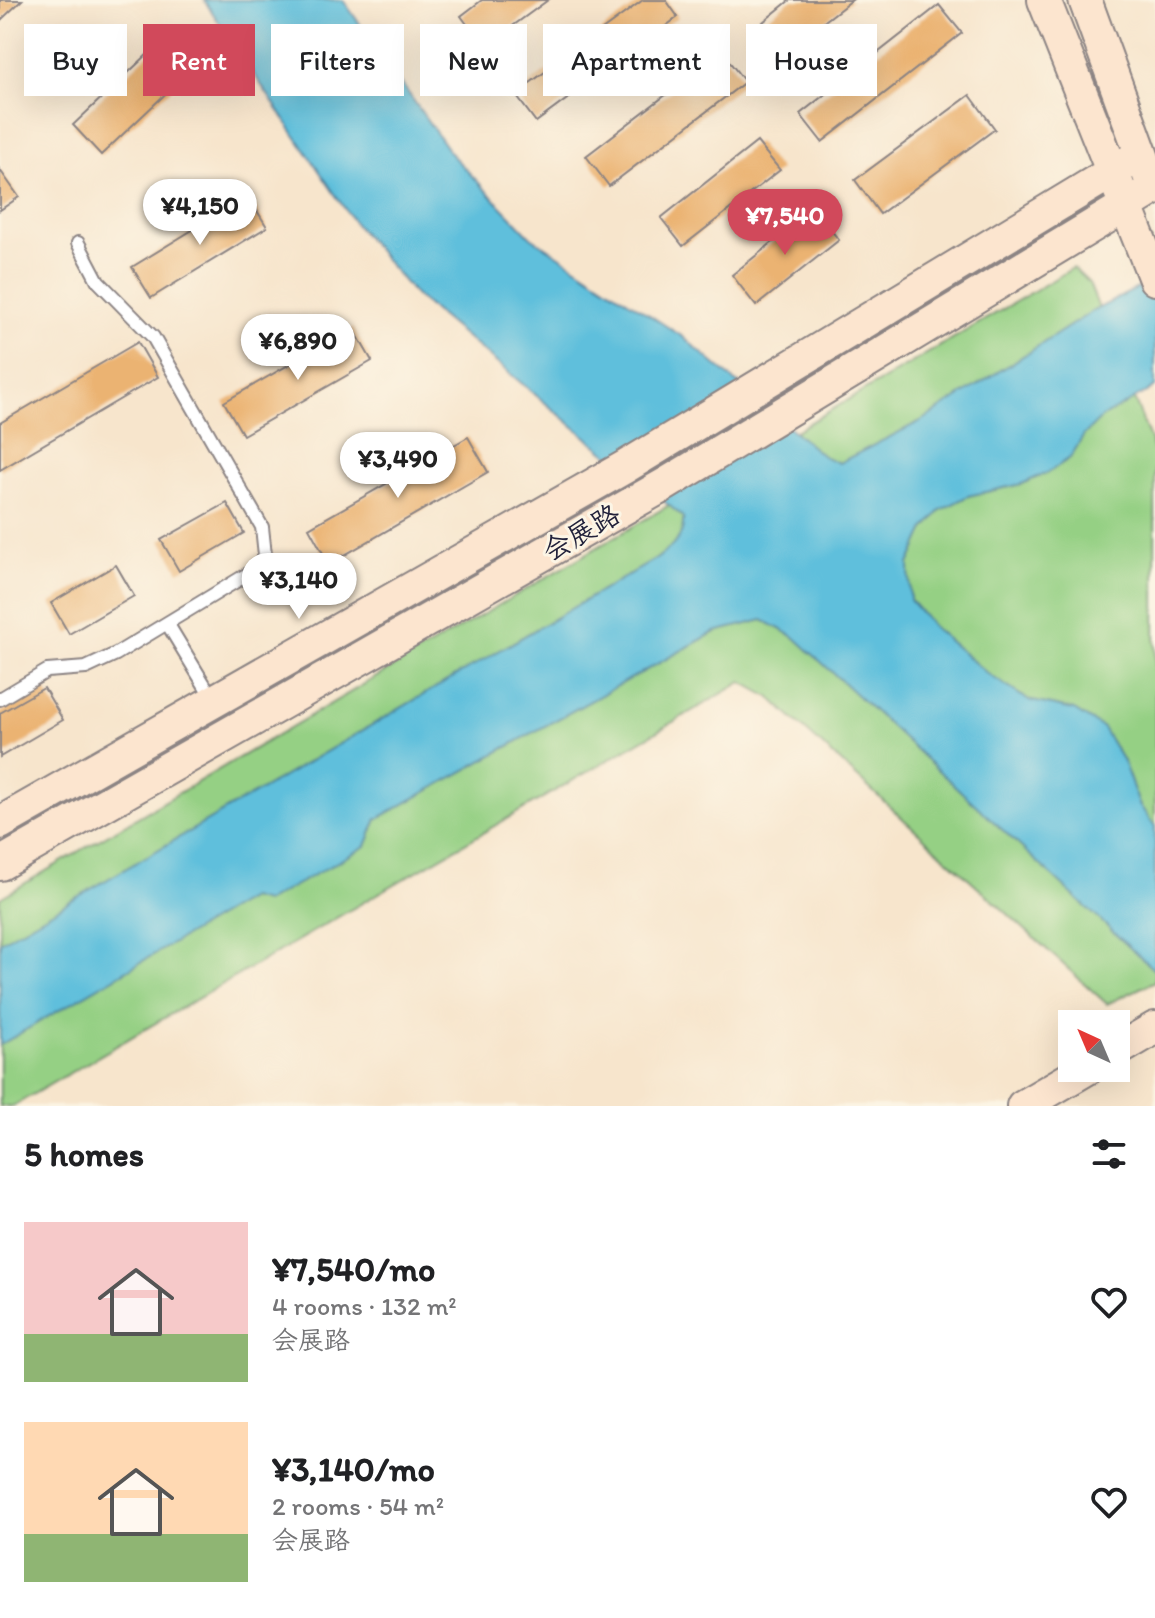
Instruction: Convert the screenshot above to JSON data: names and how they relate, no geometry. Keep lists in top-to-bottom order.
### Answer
{
  "streets": {
    "street": ["会展路"]
  },
  "north": "top left",
  "page": {
    "chip": [
      "Buy",
      "Rent",
      "Filters",
      "New",
      "Apartment",
      "House"
    ],
    "price": [
      "¥4,150",
      "¥7,540",
      "¥6,890",
      "¥3,490",
      "¥3,140"
    ],
    "heading": "5 homes",
    "list": [
      {
        "name": "¥7,540/mo",
        "note": "4 rooms · 132 m² · 会展路"
      },
      {
        "name": "¥3,140/mo",
        "note": "2 rooms · 54 m² · 会展路"
      }
    ]
  }
}
